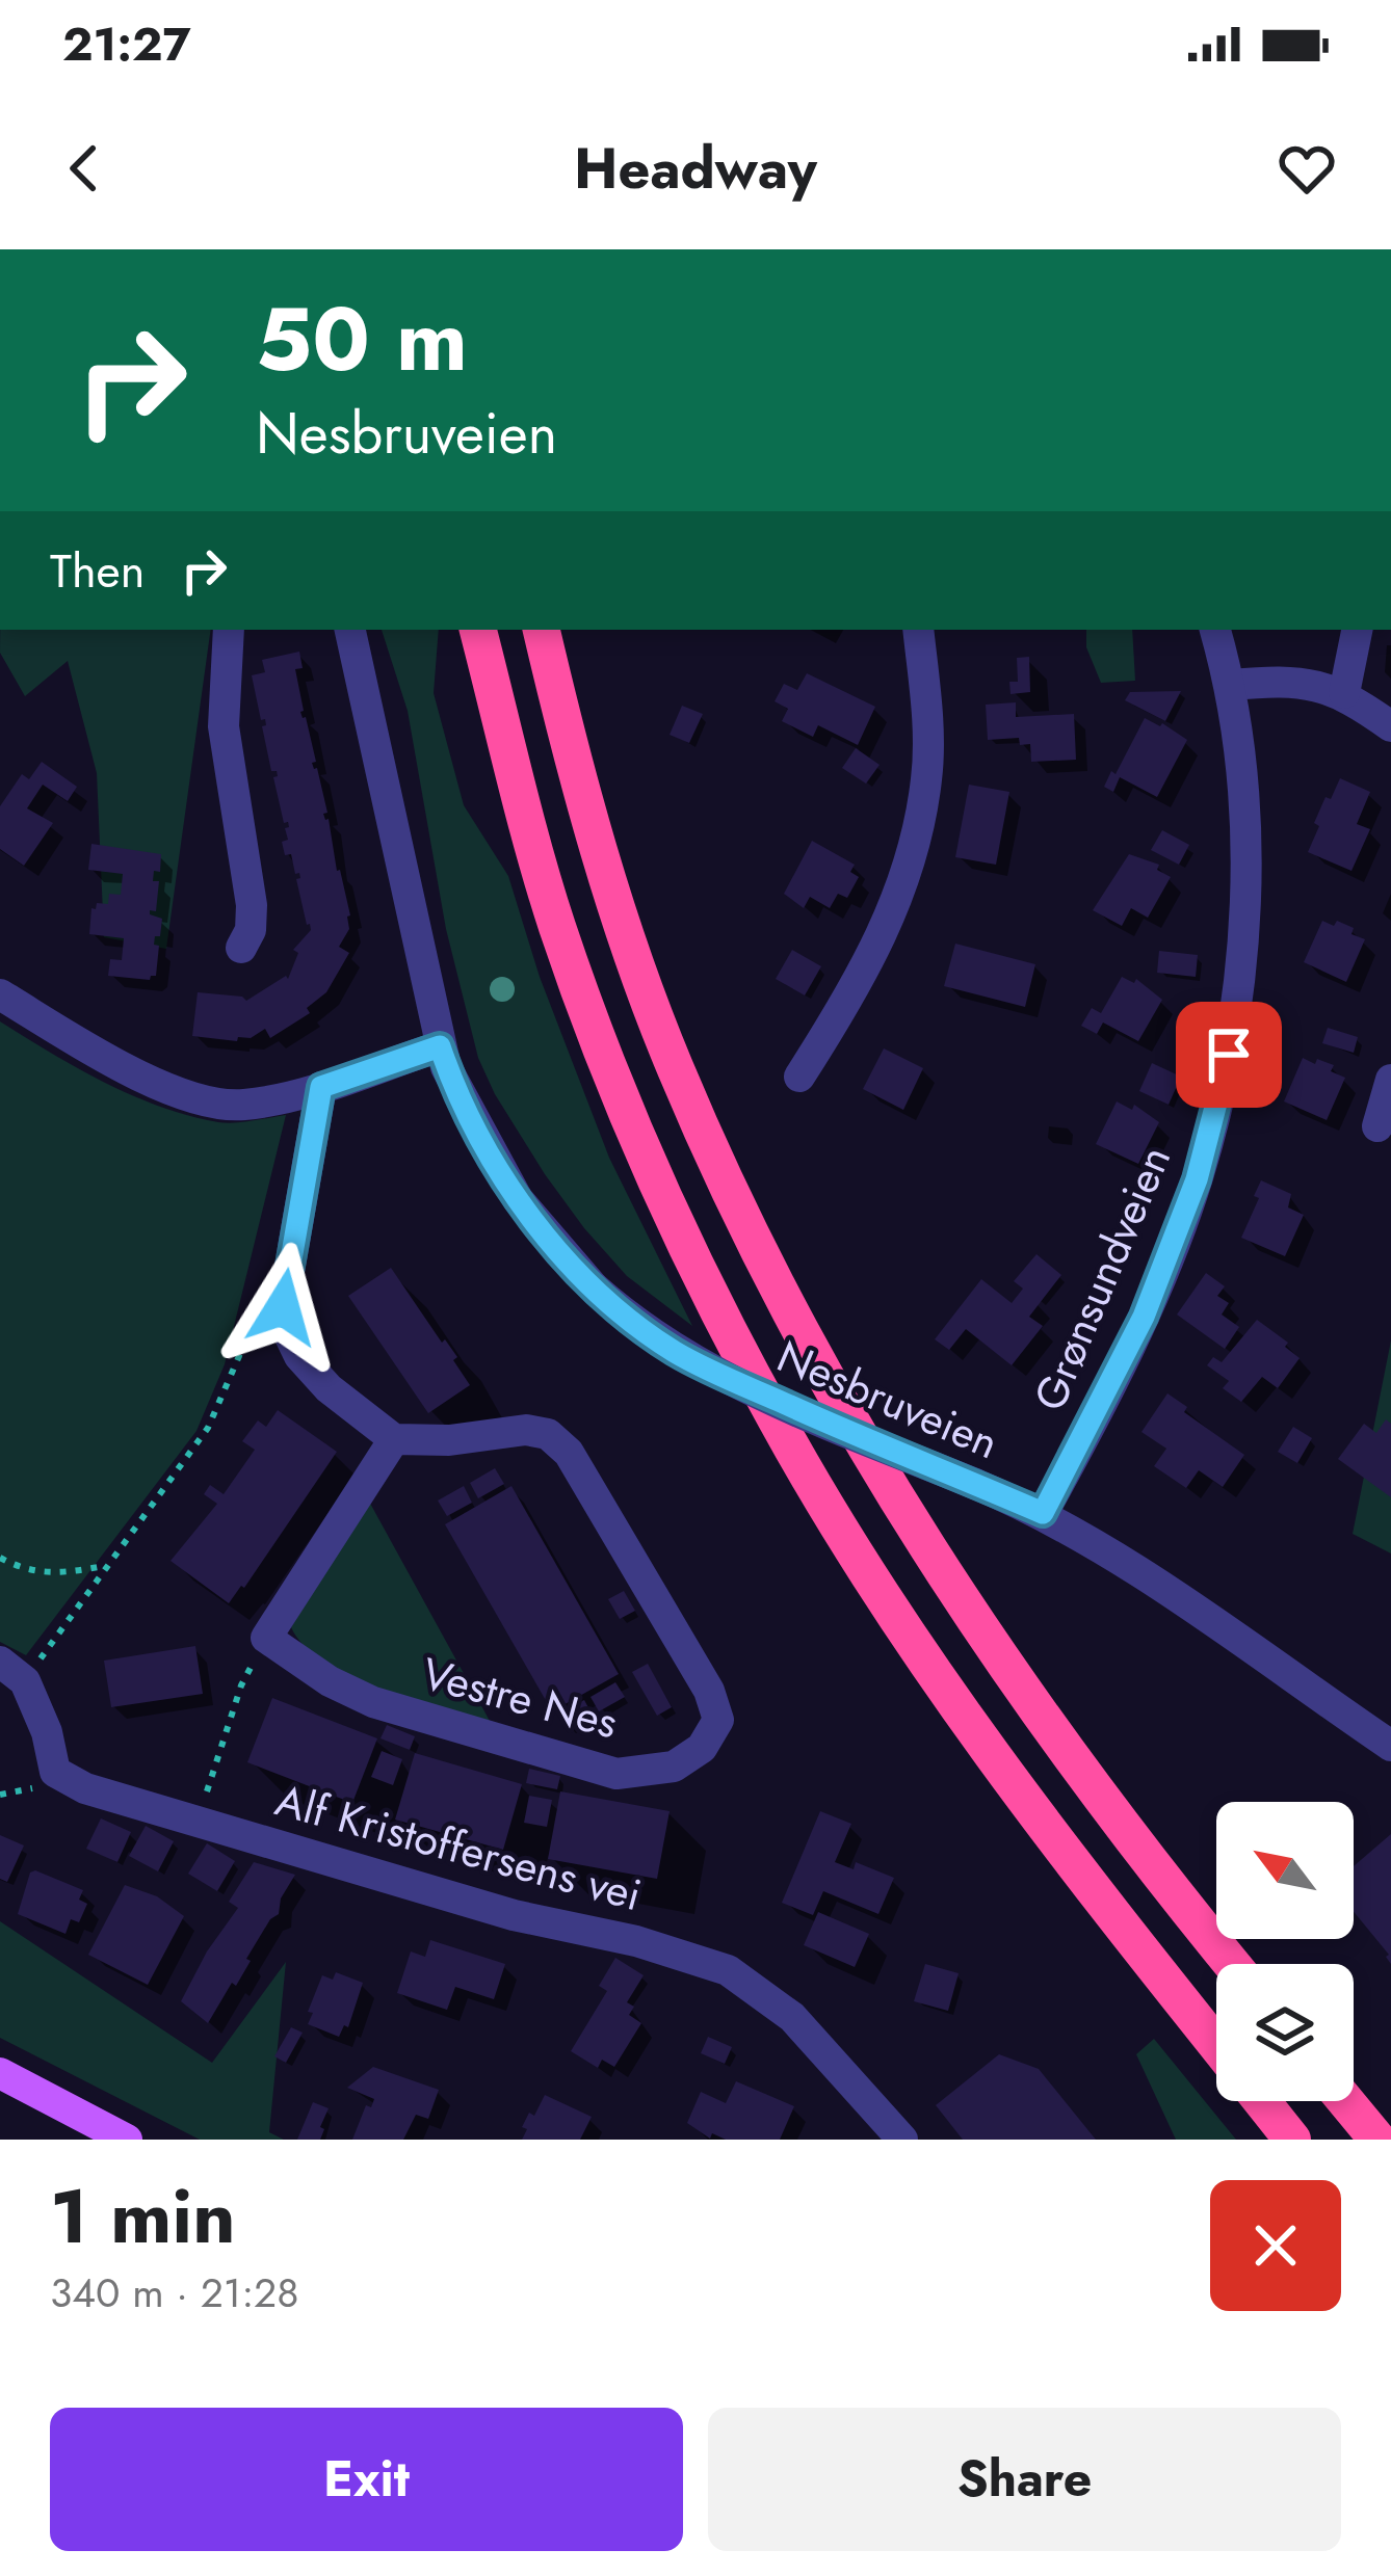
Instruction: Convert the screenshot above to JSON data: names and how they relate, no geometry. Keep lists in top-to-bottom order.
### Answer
{
  "streets": {
    "street": [
      "Grønsundveien",
      "Nesbruveien",
      "Vestre Nes",
      "Alf Kristoffersens vei"
    ]
  },
  "crossings": [
    ["Grønsundveien", "Nesbruveien"]
  ],
  "north": "top left",
  "page": {
    "status": "21:27",
    "header": "Headway",
    "turn": ["50 m", "Nesbruveien"],
    "then": "Then",
    "heading": ["1 min", "340 m · 21:28"],
    "buttons": ["Exit", "Share"]
  }
}
